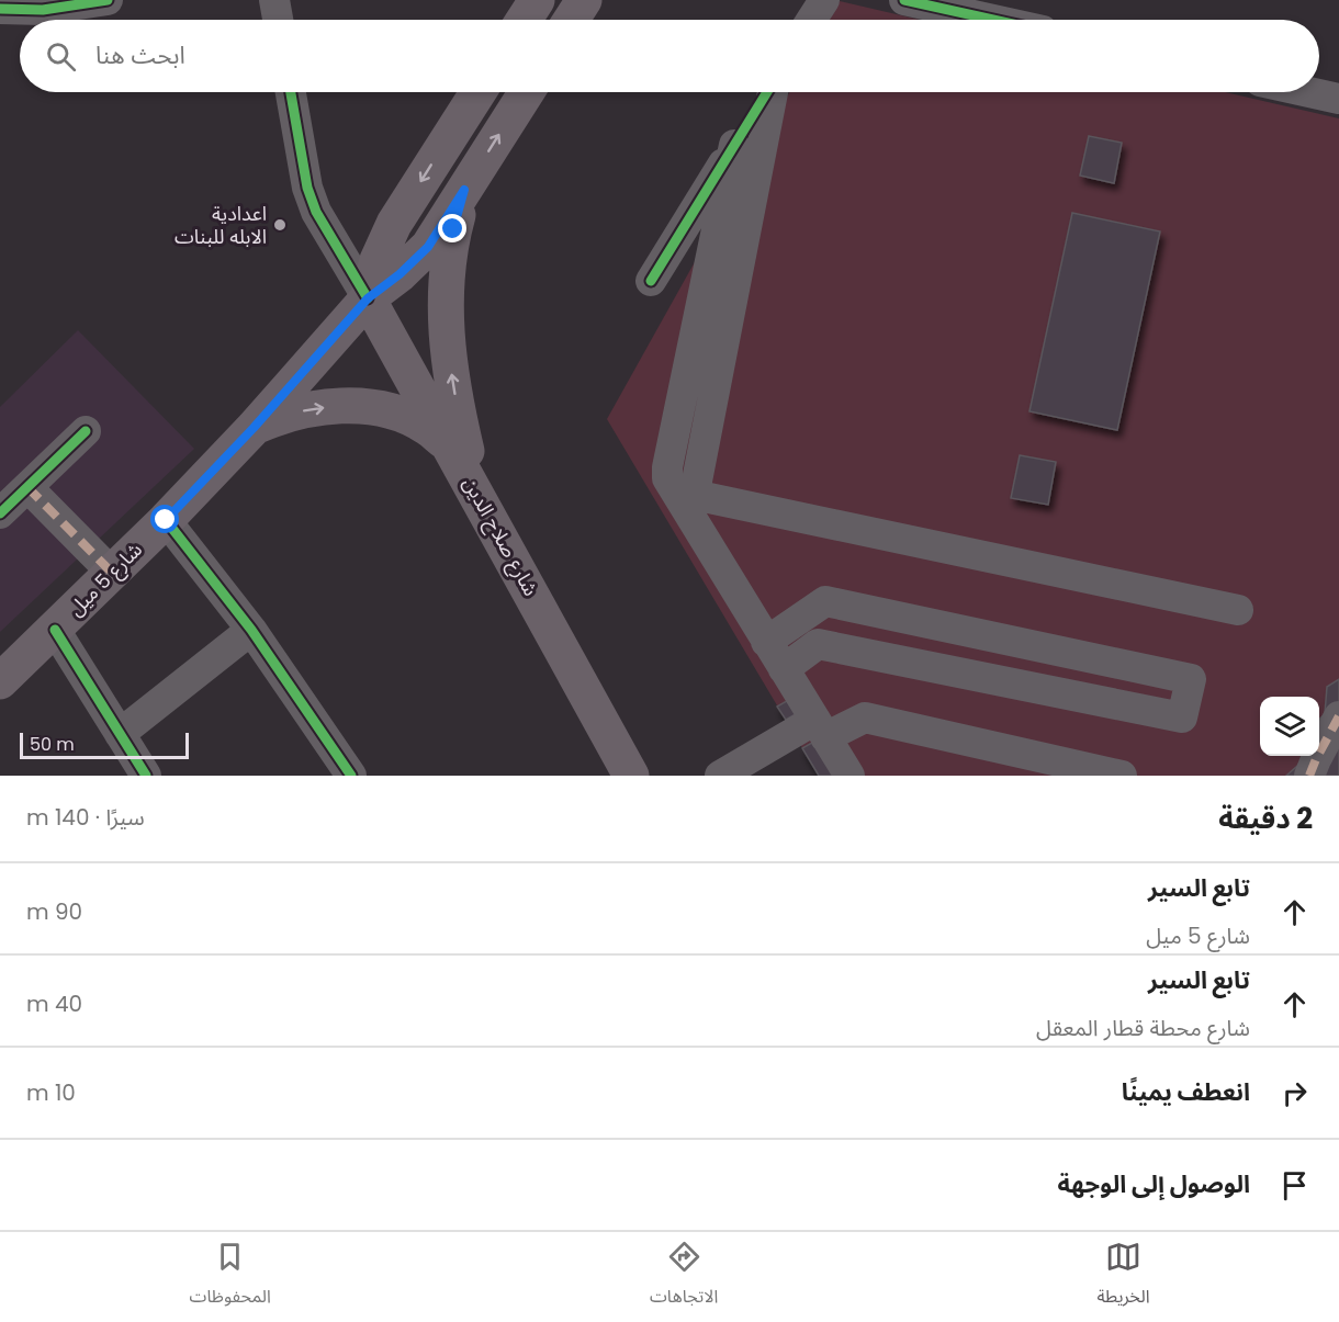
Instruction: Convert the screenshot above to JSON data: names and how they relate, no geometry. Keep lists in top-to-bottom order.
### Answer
{
  "streets": {
    "main road": ["شارع صلاح الدين", "شارع 5 ميل"]
  },
  "crossings": [
    ["شارع صلاح الدين", "شارع 5 ميل"]
  ],
  "places": ["اعدادية الابله للبنات"],
  "scale_bar": "50 m",
  "page": {
    "search": "ابحث هنا",
    "scale": "50 m",
    "heading": ["2 دقيقة", "سيرًا · 140 m"],
    "list": [
      ["تابع السير", "شارع 5 ميل", "90 m"],
      ["تابع السير", "شارع محطة قطار المعقل", "40 m"],
      ["انعطف يمينًا", "10 m"],
      "الوصول إلى الوجهة"
    ],
    "nav": ["الخريطة", "الاتجاهات", "المحفوظات"]
  }
}
